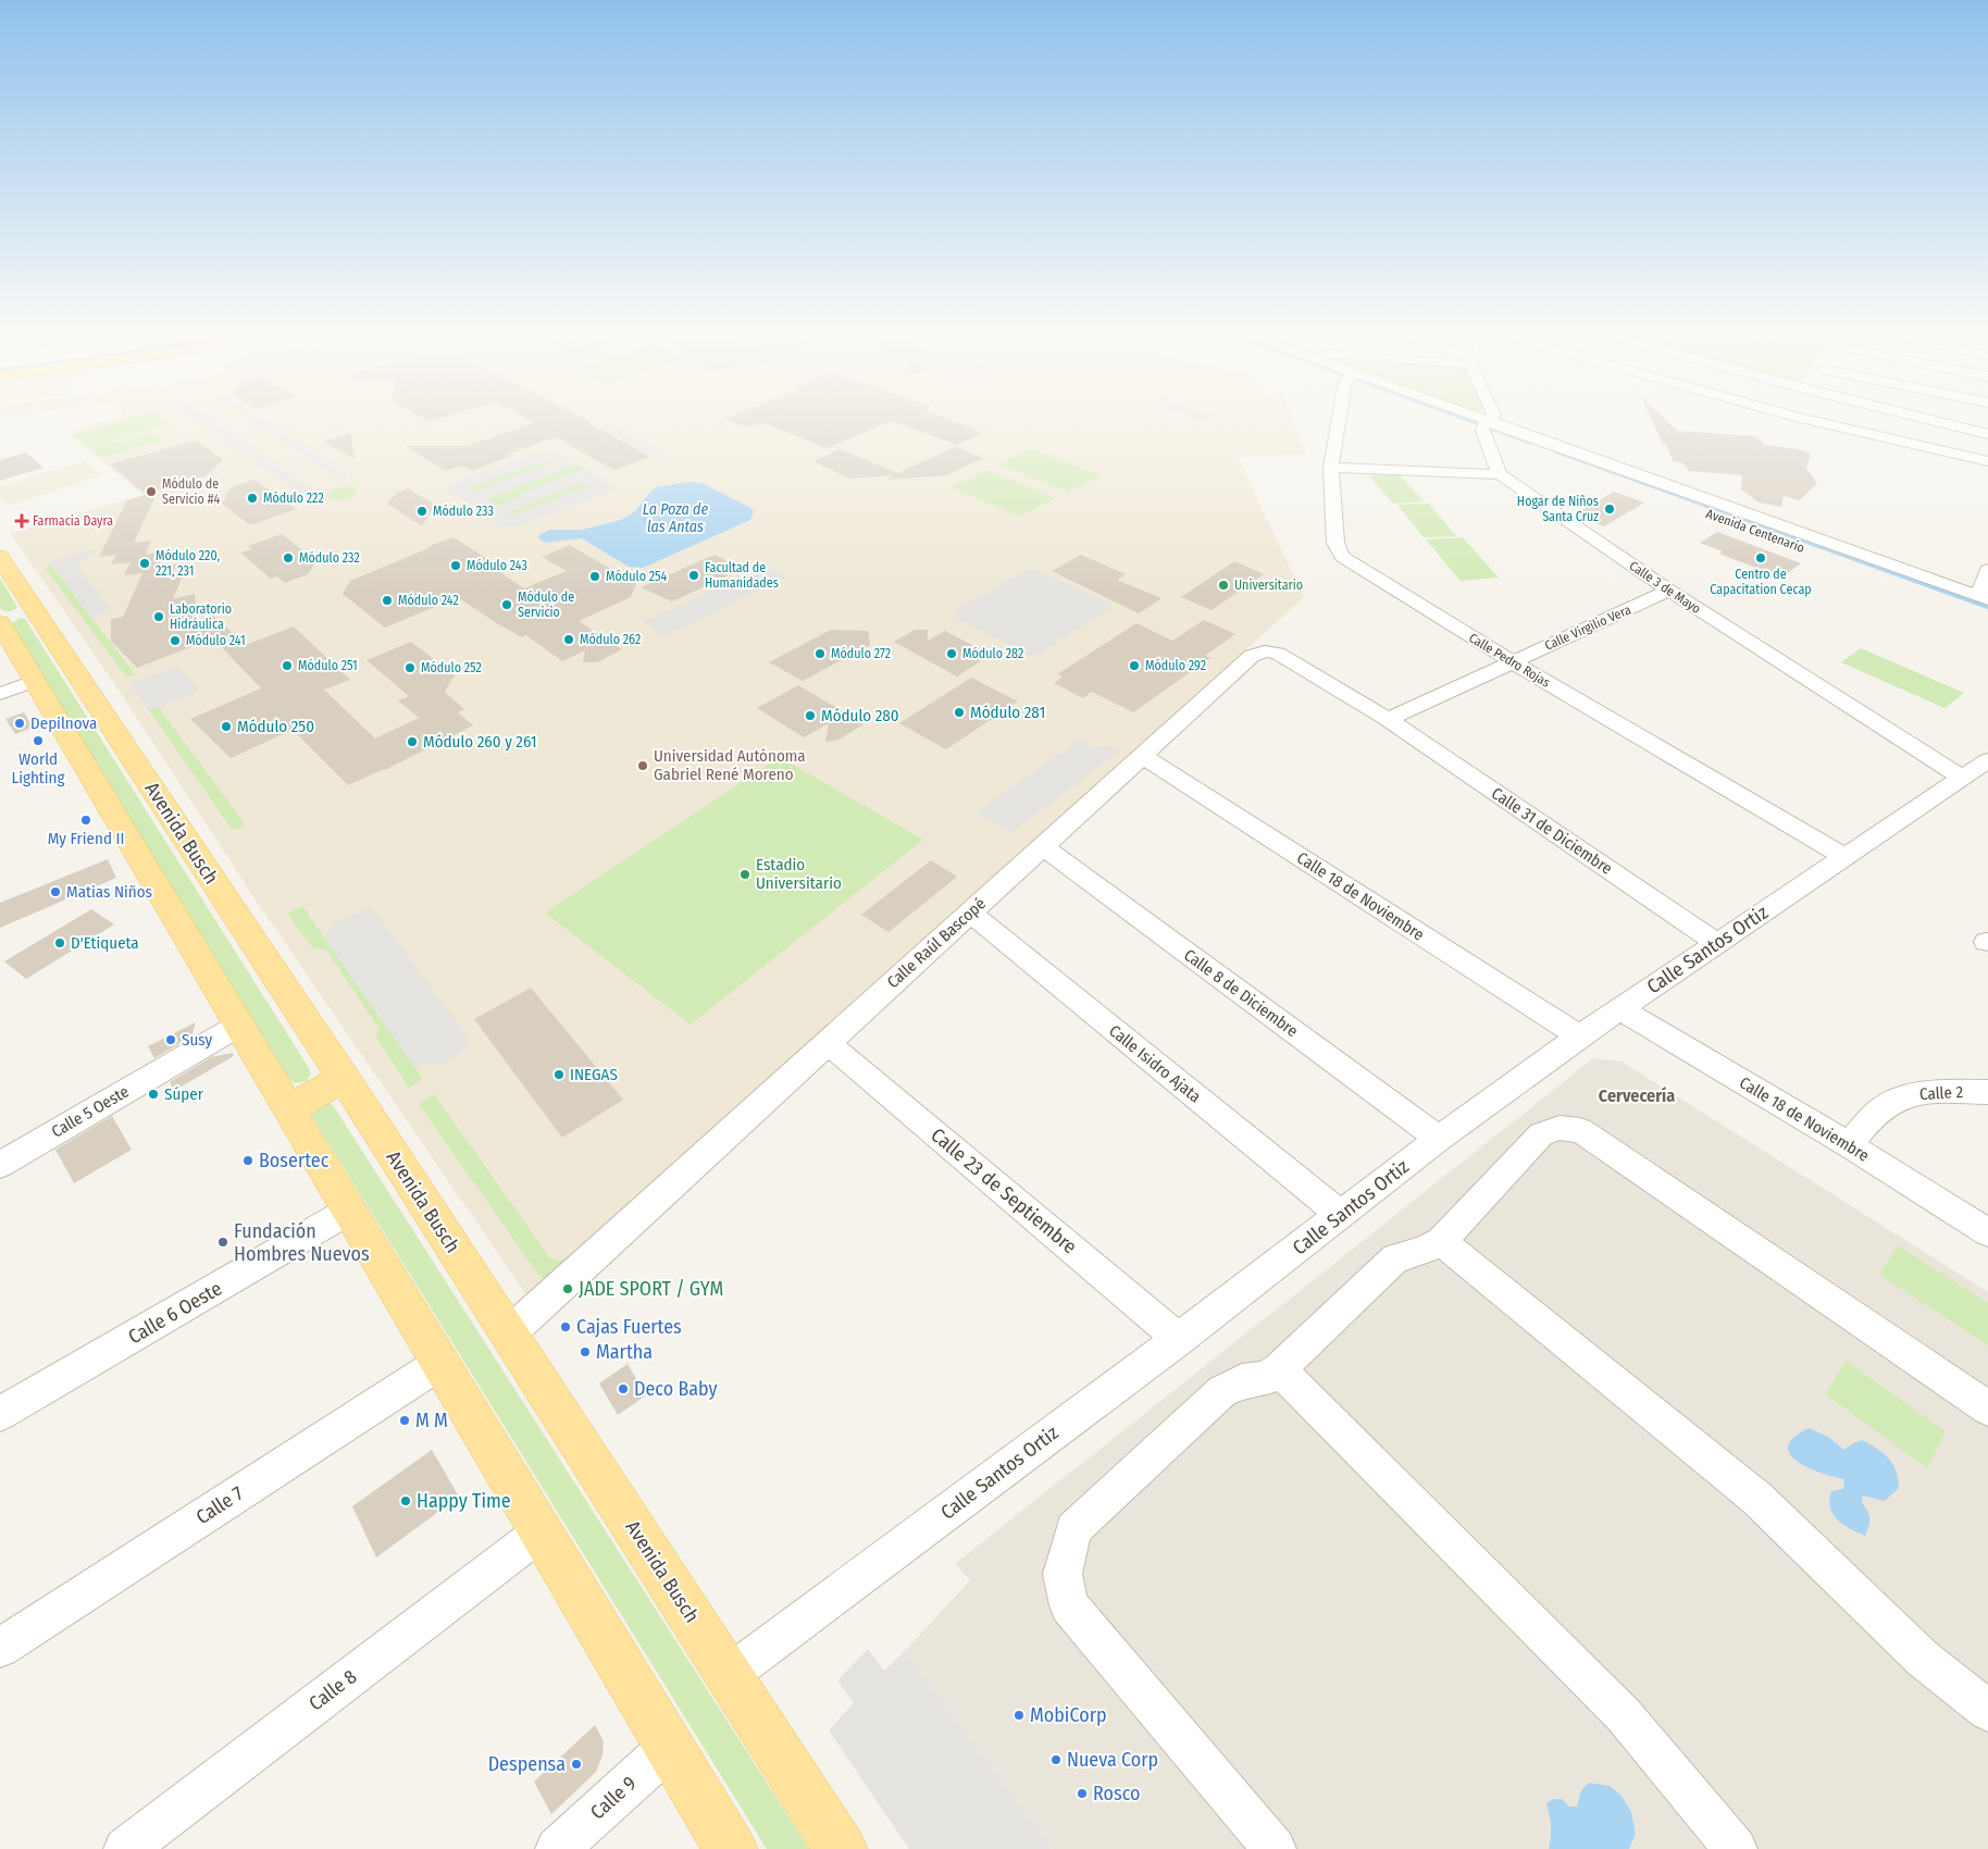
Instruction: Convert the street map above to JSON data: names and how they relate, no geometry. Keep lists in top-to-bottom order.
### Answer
{
  "streets": {
    "main road": ["Avenida Busch"],
    "street": [
      "Avenida Centenario",
      "Calle 3 de Mayo",
      "Calle Virgilio Vera",
      "Calle Pedro Rojas",
      "Calle 31 de Diciembre",
      "Calle 18 de Noviembre",
      "Calle Raúl Bascopé",
      "Calle Santos Ortiz",
      "Calle 8 de Diciembre",
      "Calle Isidro Ajata",
      "Calle 2",
      "Calle 5 Oeste",
      "Calle 23 de Septiembre",
      "Calle 6 Oeste",
      "Calle 7",
      "Calle 8",
      "Calle 9"
    ]
  },
  "crossings": [
    ["Calle 3 de Mayo", "Calle Virgilio Vera"],
    ["Calle 3 de Mayo", "Calle Santos Ortiz"],
    ["Calle Virgilio Vera", "Calle Pedro Rojas"],
    ["Calle Virgilio Vera", "Calle 31 de Diciembre"],
    ["Calle Virgilio Vera", "Calle Raúl Bascopé"],
    ["Calle Pedro Rojas", "Calle Santos Ortiz"],
    ["Calle 31 de Diciembre", "Calle Raúl Bascopé"],
    ["Calle 31 de Diciembre", "Calle Santos Ortiz"],
    ["Avenida Busch", "Calle Raúl Bascopé"],
    ["Avenida Busch", "Calle Santos Ortiz"],
    ["Calle 18 de Noviembre", "Calle Raúl Bascopé"],
    ["Calle 18 de Noviembre", "Calle Santos Ortiz"],
    ["Calle 18 de Noviembre", "Calle 2"],
    ["Calle Raúl Bascopé", "Calle 8 de Diciembre"],
    ["Calle Raúl Bascopé", "Calle Isidro Ajata"],
    ["Calle Raúl Bascopé", "Calle 23 de Septiembre"],
    ["Calle Santos Ortiz", "Calle 8 de Diciembre"],
    ["Calle Santos Ortiz", "Calle Isidro Ajata"],
    ["Calle Santos Ortiz", "Calle 23 de Septiembre"]
  ],
  "districts": ["Cervecería"],
  "water": ["La Poza de las Antas"],
  "places": {
    "other": [
      "Módulo de Servicio #4",
      "Módulo 222",
      "Hogar de Niños Santa Cruz",
      "Módulo 233",
      "Módulo 232",
      "Centro de Capacitation Cecap",
      "Módulo 220, 221, 231",
      "Módulo 243",
      "Facultad de Humanidades",
      "Módulo 254",
      "Universitario",
      "Módulo 242",
      "Módulo de Servicio",
      "Laboratorio Hidráulica",
      "Módulo 262",
      "Módulo 241",
      "Módulo 272",
      "Módulo 282",
      "Módulo 251",
      "Módulo 292",
      "Módulo 252",
      "Módulo 281",
      "Módulo 280",
      "Depilnova",
      "Módulo 250",
      "World Lighting",
      "Módulo 260 y 261",
      "Universidad Autónoma Gabriel René Moreno",
      "My Friend II",
      "Estadio Universitario",
      "Matias Niños",
      "D'Etiqueta",
      "Susy",
      "INEGAS",
      "Súper",
      "Bosertec",
      "Fundación Hombres Nuevos",
      "JADE SPORT / GYM",
      "Cajas Fuertes",
      "Martha",
      "Deco Baby",
      "M M",
      "Happy Time",
      "MobiCorp",
      "Nueva Corp",
      "Despensa",
      "Rosco"
    ],
    "health": ["Farmacia Dayra"]
  }
}
